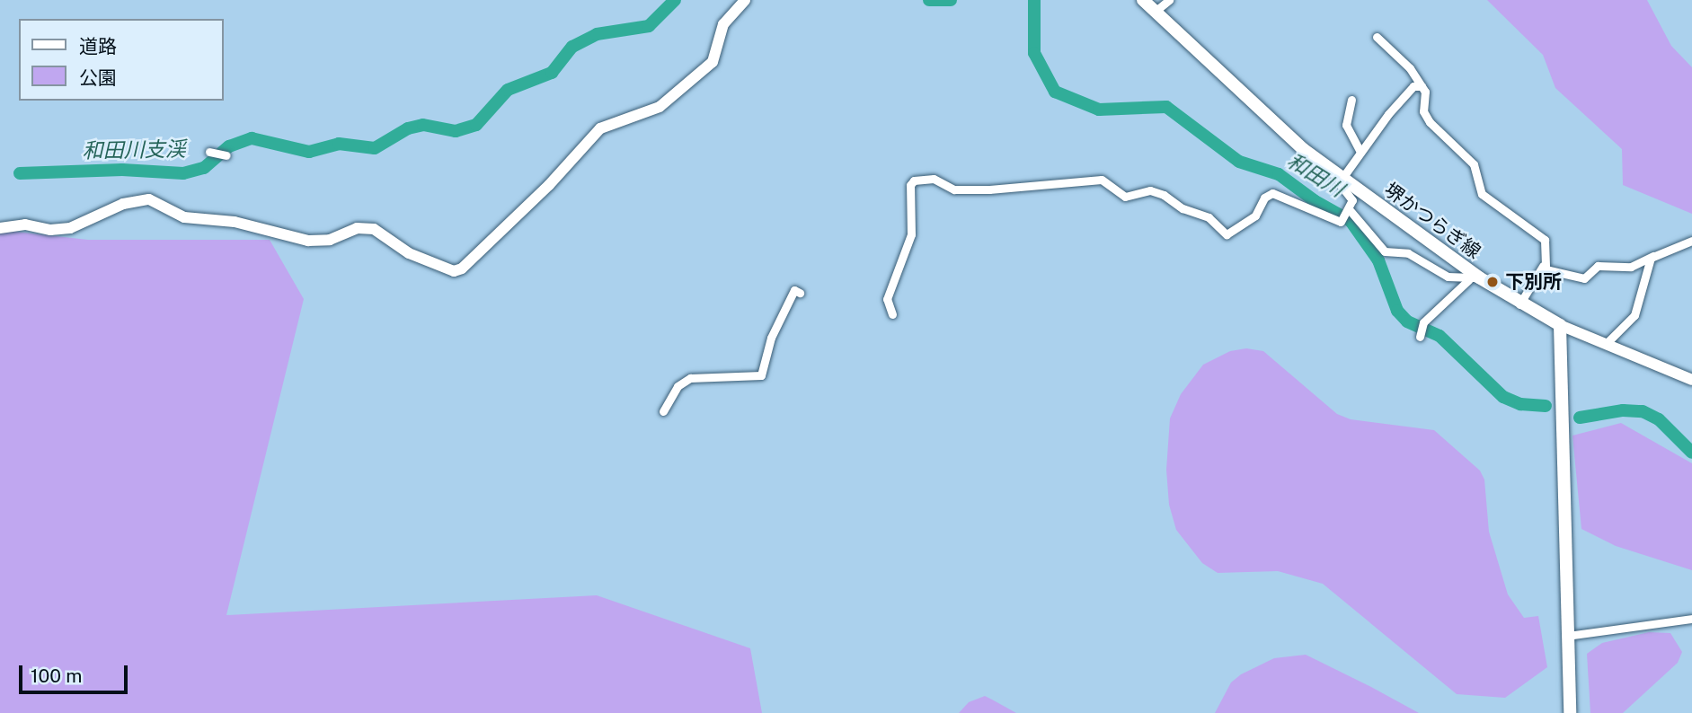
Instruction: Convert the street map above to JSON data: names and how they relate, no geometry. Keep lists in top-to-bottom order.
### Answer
{
  "streets": {
    "main road": ["堺かつらぎ線"]
  },
  "water": ["和田川支渓", "和田川"],
  "places": ["下別所"],
  "legend": ["道路", "公園"],
  "scale_bar": "100 m"
}
